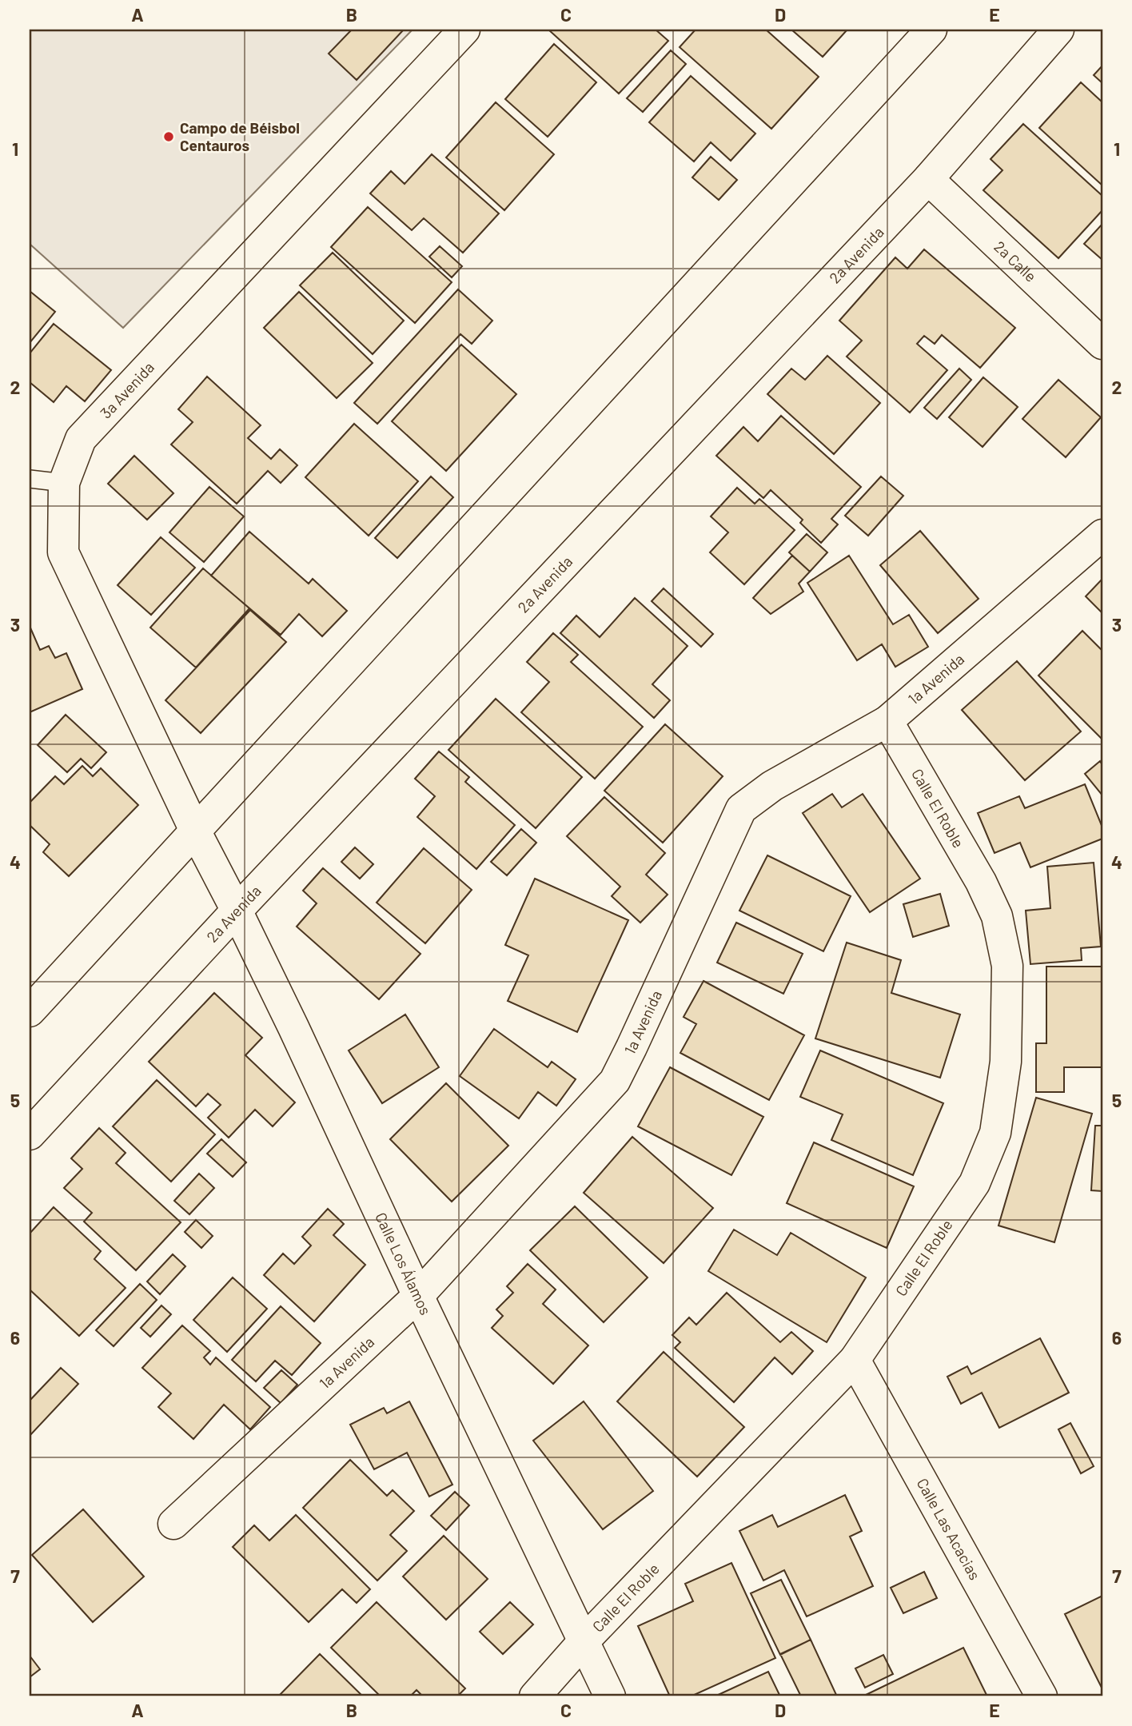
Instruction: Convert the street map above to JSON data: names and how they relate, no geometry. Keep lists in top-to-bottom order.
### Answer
{
  "streets": {
    "street": [
      "2a Avenida",
      "2a Calle",
      "3a Avenida",
      "1a Avenida",
      "Calle El Roble",
      "Calle Los Álamos",
      "Calle Las Acacias"
    ]
  },
  "crossings": [
    ["2a Avenida", "2a Calle"],
    ["2a Avenida", "Calle Los Álamos"],
    ["3a Avenida", "Calle Los Álamos"],
    ["1a Avenida", "Calle El Roble"],
    ["1a Avenida", "Calle Los Álamos"],
    ["Calle El Roble", "Calle Los Álamos"],
    ["Calle El Roble", "Calle Las Acacias"]
  ],
  "places": ["Campo de Béisbol Centauros"],
  "grid": {
    "columns": [
      "A",
      "B",
      "C",
      "D",
      "E"
    ],
    "rows": [
      "1",
      "2",
      "3",
      "4",
      "5",
      "6",
      "7"
    ]
  }
}
